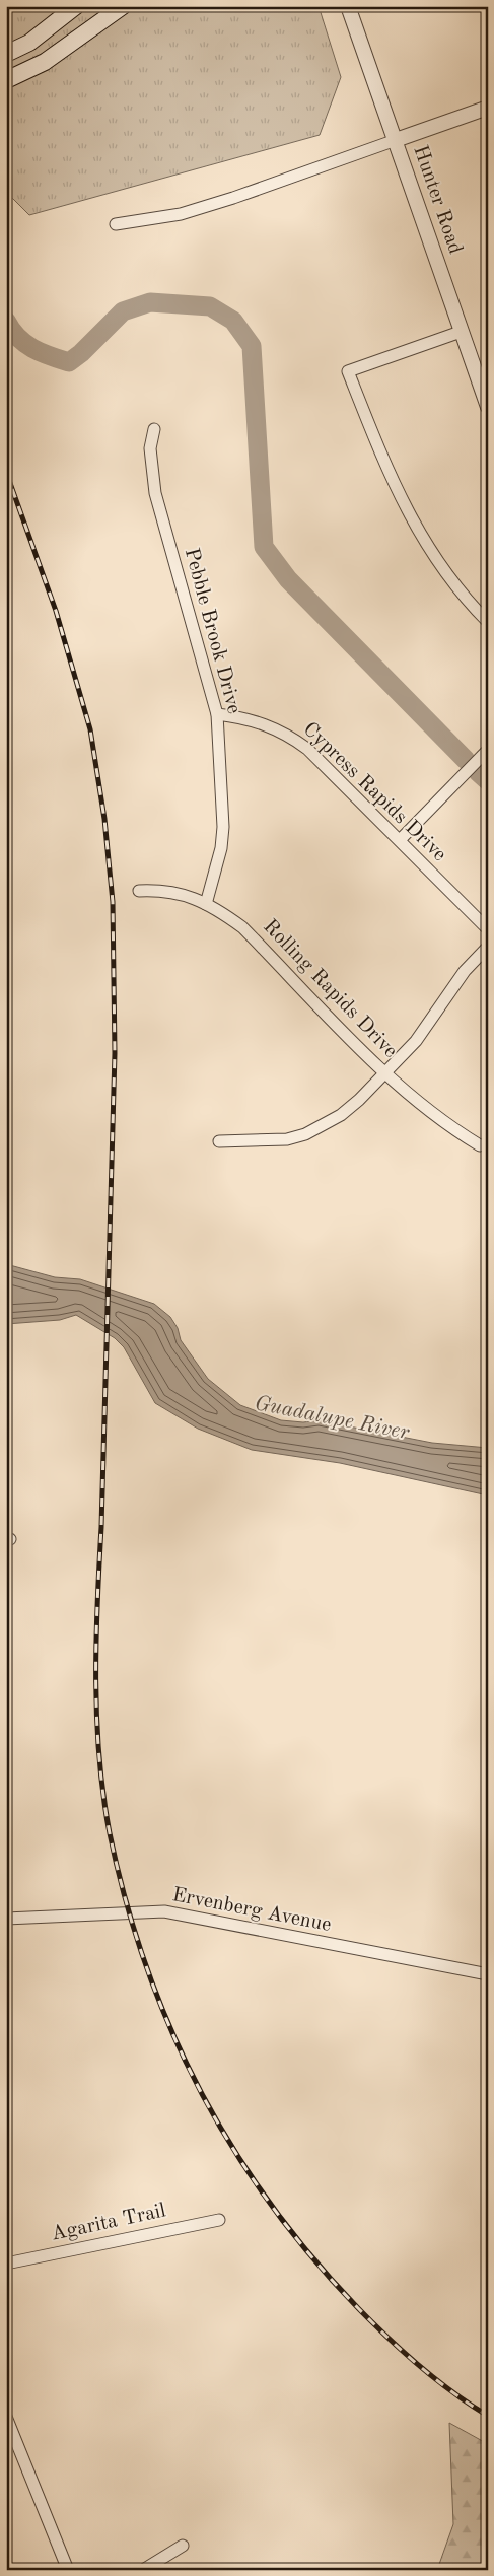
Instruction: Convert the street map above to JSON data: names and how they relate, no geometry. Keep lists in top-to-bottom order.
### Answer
{
  "streets": {
    "street": [
      "Hunter Road",
      "Pebble Brook Drive",
      "Cypress Rapids Drive",
      "Rolling Rapids Drive",
      "Ervenberg Avenue",
      "Agarita Trail"
    ]
  },
  "crossings": [
    ["Pebble Brook Drive", "Cypress Rapids Drive"],
    ["Pebble Brook Drive", "Rolling Rapids Drive"]
  ],
  "water": ["Guadalupe River"]
}
